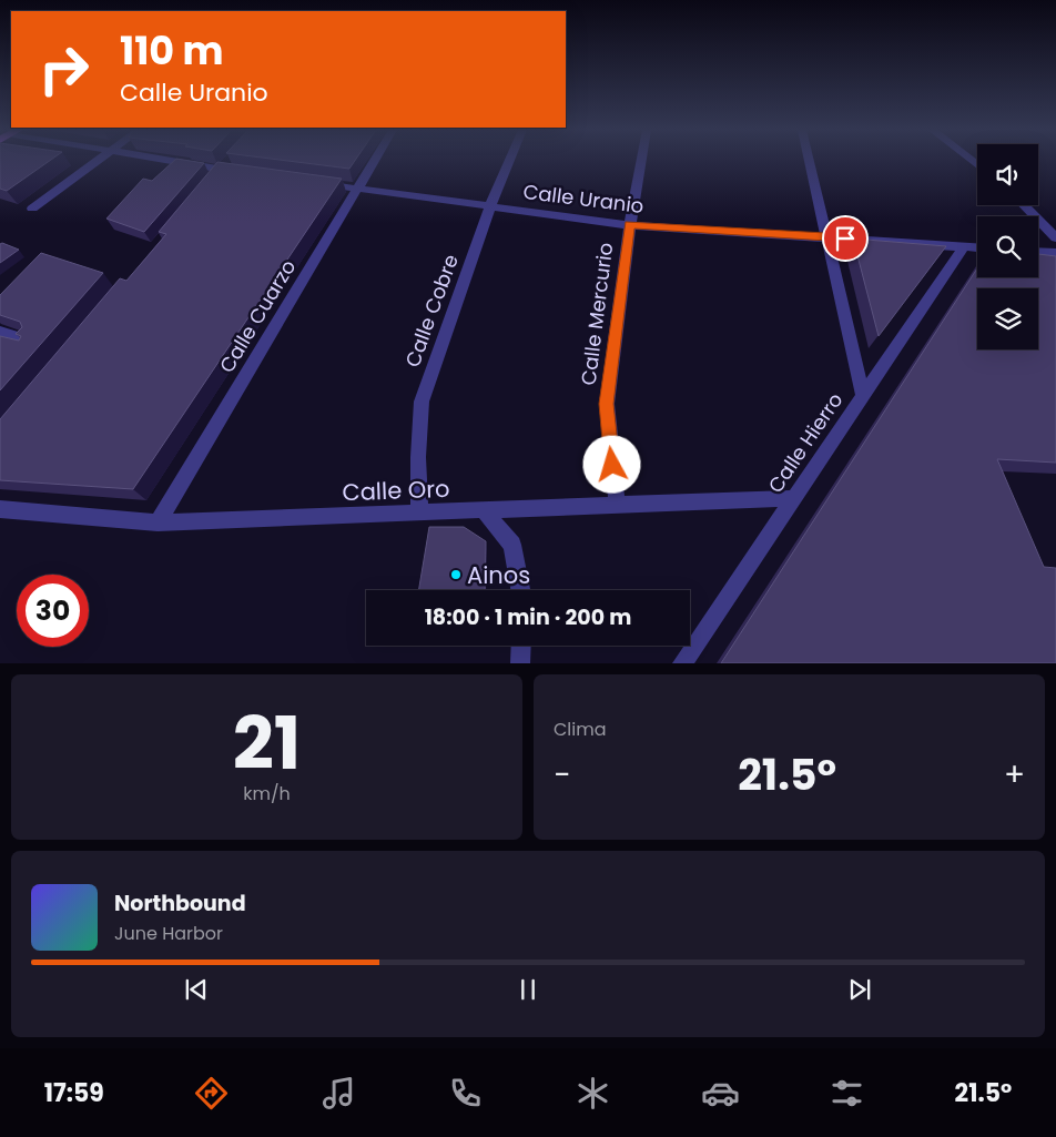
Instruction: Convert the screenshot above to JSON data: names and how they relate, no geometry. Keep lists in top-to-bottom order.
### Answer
{
  "streets": {
    "street": [
      "Calle Uranio",
      "Calle Cobre",
      "Calle Mercurio",
      "Calle Cuarzo",
      "Calle Hierro",
      "Calle Oro"
    ]
  },
  "crossings": [
    ["Calle Uranio", "Calle Cobre"],
    ["Calle Uranio", "Calle Mercurio"],
    ["Calle Uranio", "Calle Cuarzo"],
    ["Calle Uranio", "Calle Hierro"],
    ["Calle Cobre", "Calle Oro"],
    ["Calle Mercurio", "Calle Oro"],
    ["Calle Cuarzo", "Calle Oro"],
    ["Calle Hierro", "Calle Oro"]
  ],
  "places": ["Ainos"],
  "page": {
    "turn": ["110 m", "Calle Uranio"],
    "limit": "30",
    "trip": "18:00 · 1 min · 200 m",
    "tile": [
      ["21", "km/h"],
      "Clima"
    ],
    "heat": ["−", "21.5°", "+"],
    "song": ["Northbound", "June Harbor"],
    "tabs": ["17:59", "21.5°"]
  }
}
